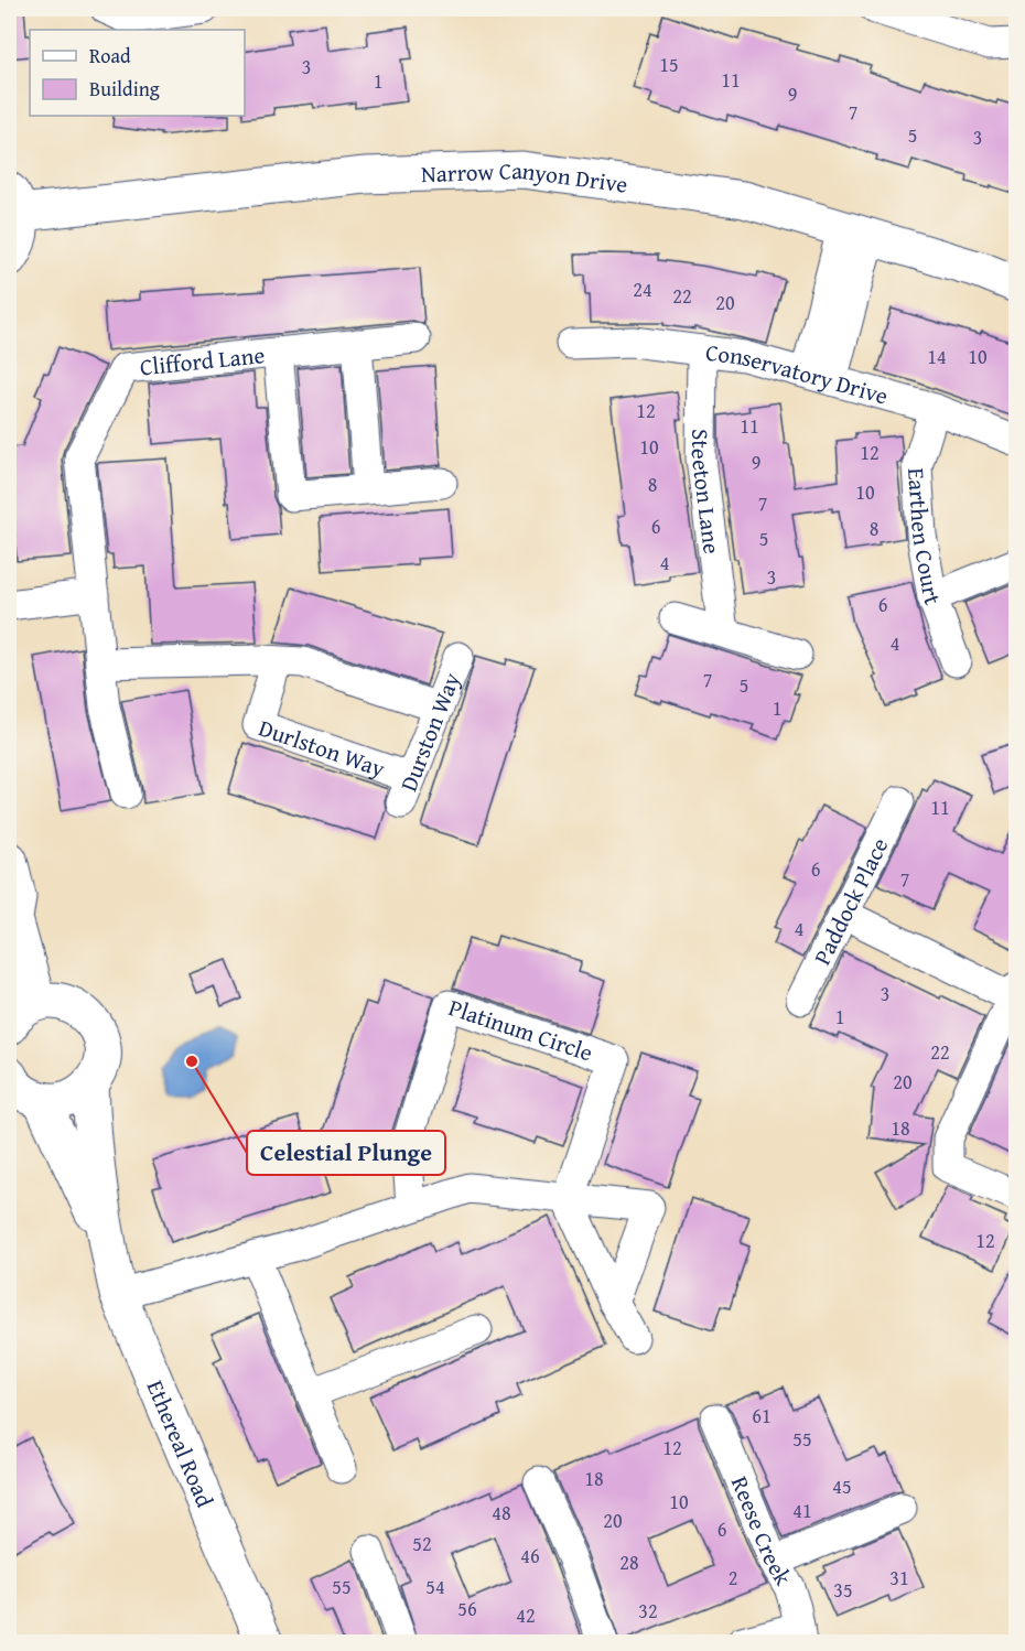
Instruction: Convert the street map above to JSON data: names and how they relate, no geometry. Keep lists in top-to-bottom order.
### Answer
{
  "streets": {
    "street": [
      "Narrow Canyon Drive",
      "Clifford Lane",
      "Conservatory Drive",
      "Steeton Lane",
      "Earthen Court",
      "Durston Way",
      "Durlston Way",
      "Paddock Place",
      "Platinum Circle",
      "Ethereal Road",
      "Reese Creek"
    ]
  },
  "crossings": [
    ["Conservatory Drive", "Steeton Lane"],
    ["Conservatory Drive", "Earthen Court"],
    ["Durston Way", "Durlston Way"]
  ],
  "places": ["Celestial Plunge"],
  "house_numbers": [
    "15",
    "3",
    "11",
    "1",
    "9",
    "7",
    "5",
    "3",
    "24",
    "22",
    "20",
    "14",
    "10",
    "12",
    "11",
    "10",
    "12",
    "9",
    "8",
    "10",
    "7",
    "6",
    "8",
    "5",
    "4",
    "3",
    "6",
    "4",
    "7",
    "5",
    "1",
    "11",
    "6",
    "7",
    "4",
    "3",
    "1",
    "22",
    "20",
    "18",
    "12",
    "61",
    "55",
    "12",
    "18",
    "45",
    "10",
    "41",
    "48",
    "20",
    "6",
    "52",
    "46",
    "28",
    "2",
    "31",
    "55",
    "54",
    "35",
    "56",
    "32",
    "42"
  ],
  "legend": ["Road", "Building"]
}
